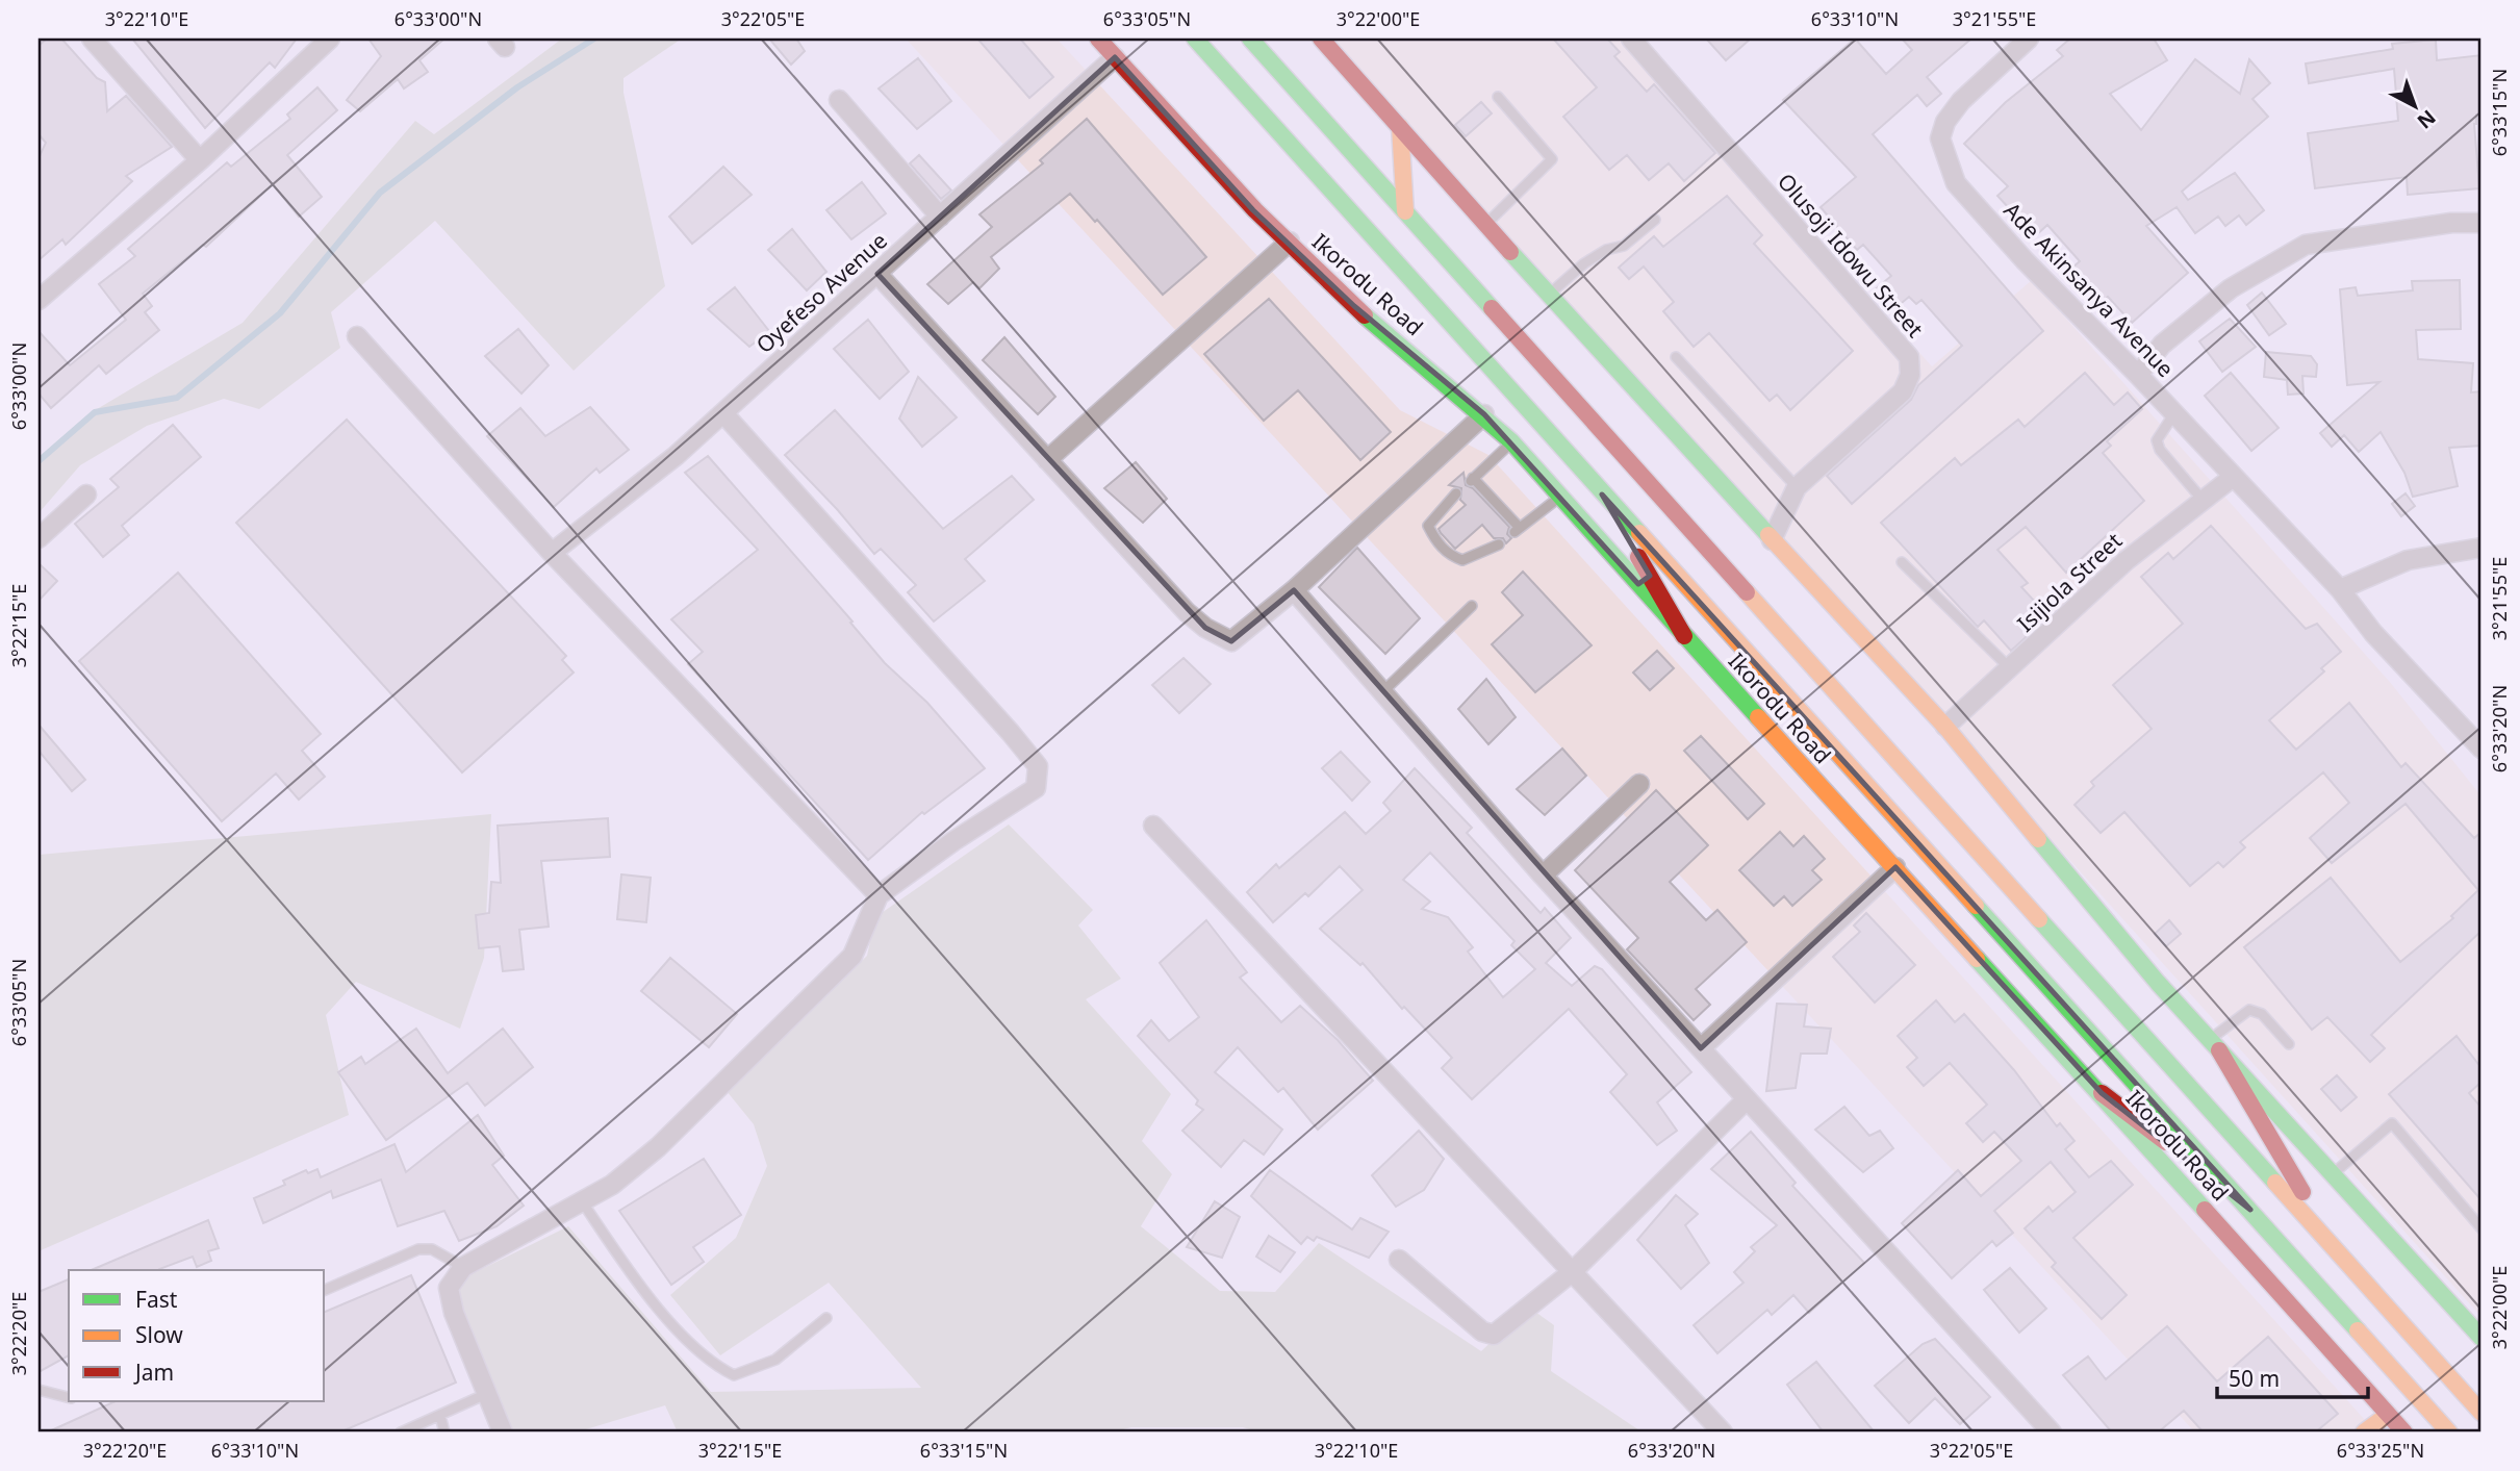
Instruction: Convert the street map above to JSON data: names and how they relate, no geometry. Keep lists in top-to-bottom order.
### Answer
{
  "streets": {
    "main road": ["Ikorodu Road"],
    "street": [
      "Olusoji Idowu Street",
      "Ade Akinsanya Avenue",
      "Oyefeso Avenue",
      "Isijiola Street"
    ]
  },
  "crossings": [
    ["Ikorodu Road", "Oyefeso Avenue"],
    ["Ade Akinsanya Avenue", "Isijiola Street"]
  ],
  "legend": ["Fast", "Slow", "Jam"],
  "scale_bar": "50 m",
  "north": "bottom right",
  "coordinates": [
    "3°22'10\"E",
    "6°33'00\"N",
    "3°22'05\"E",
    "6°33'05\"N",
    "3°22'00\"E",
    "6°33'10\"N",
    "3°21'55\"E",
    "6°33'15\"N",
    "3°22'15\"E",
    "6°33'20\"N",
    "3°22'20\"E",
    "6°33'25\"N"
  ]
}
